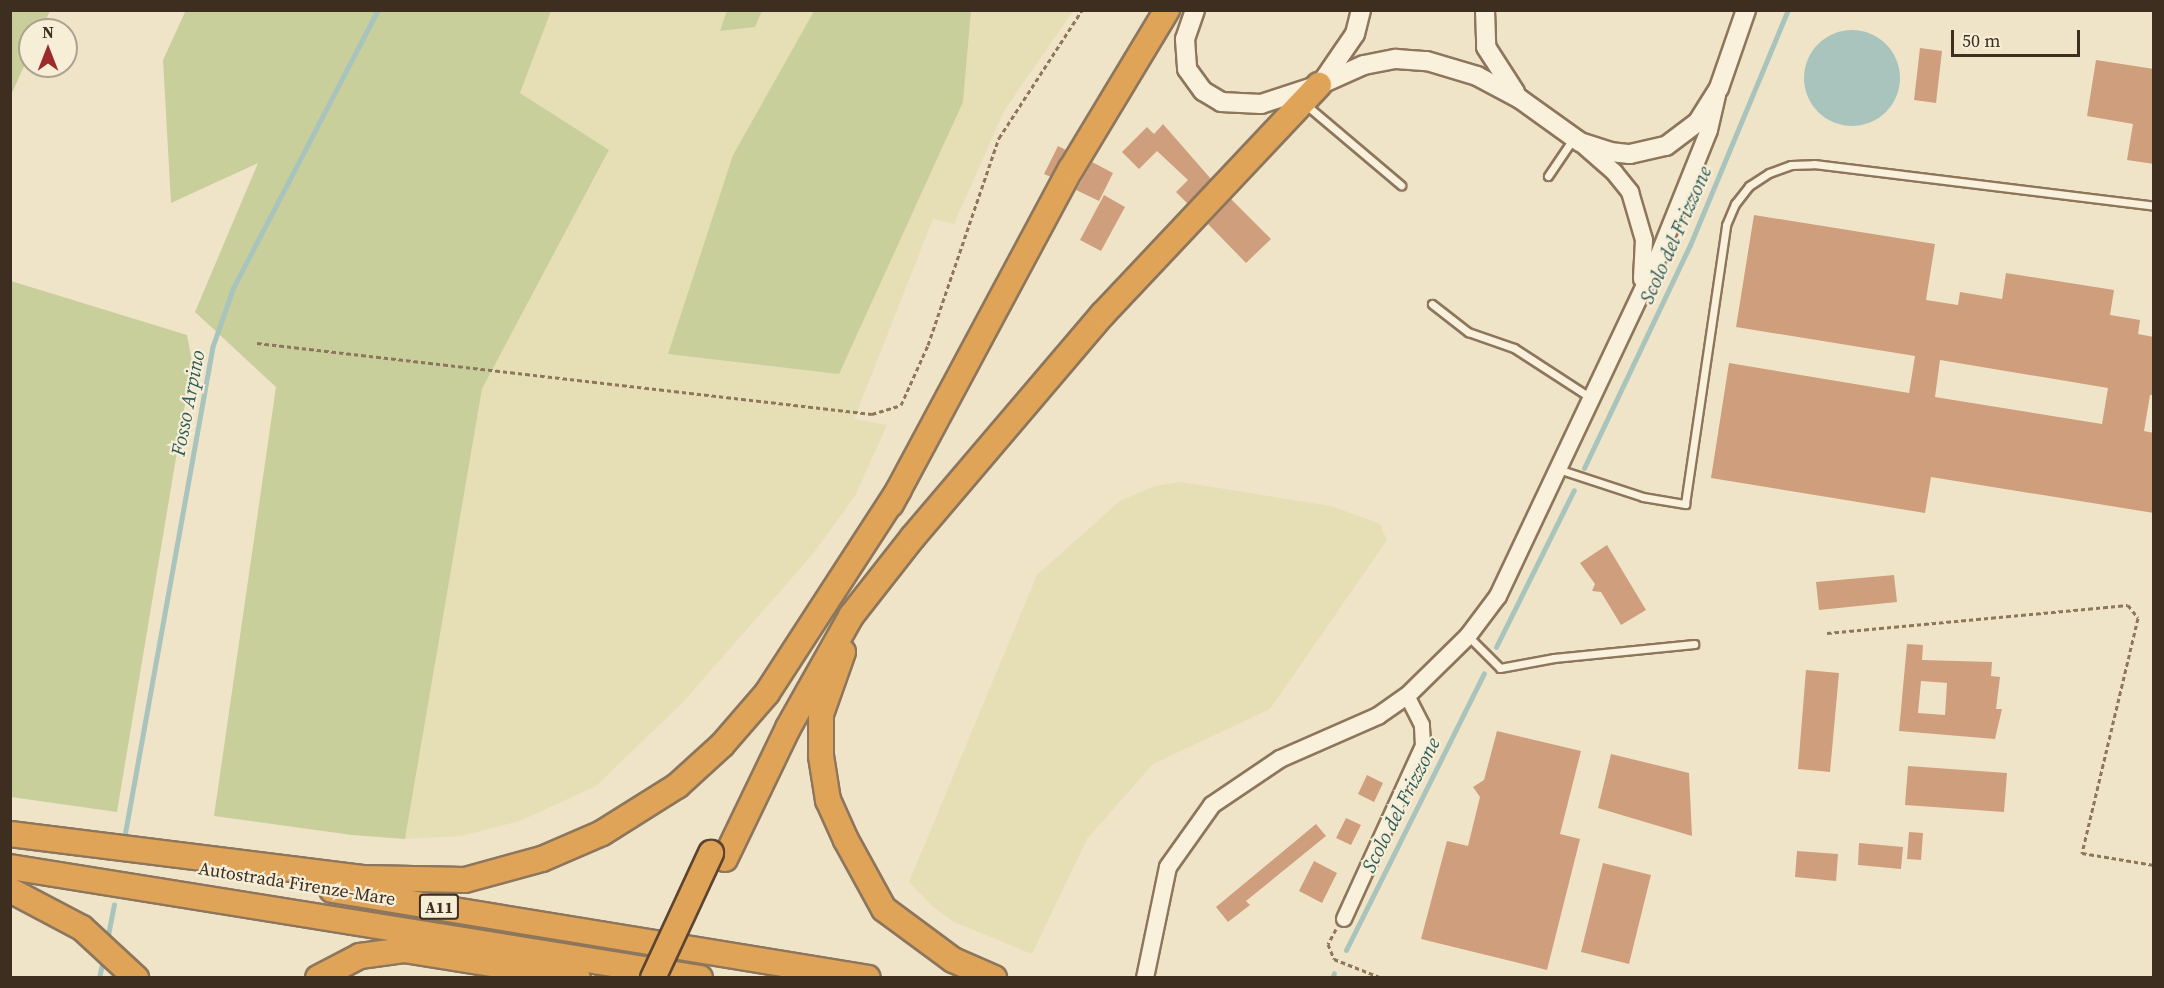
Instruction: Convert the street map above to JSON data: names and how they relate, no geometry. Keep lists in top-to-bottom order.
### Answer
{
  "streets": {
    "highway": ["Autostrada Firenze-Mare", "A11"]
  },
  "water": ["Scolo del Frizzone", "Fosso Arpino"],
  "scale_bar": "50 m",
  "north": "top"
}
